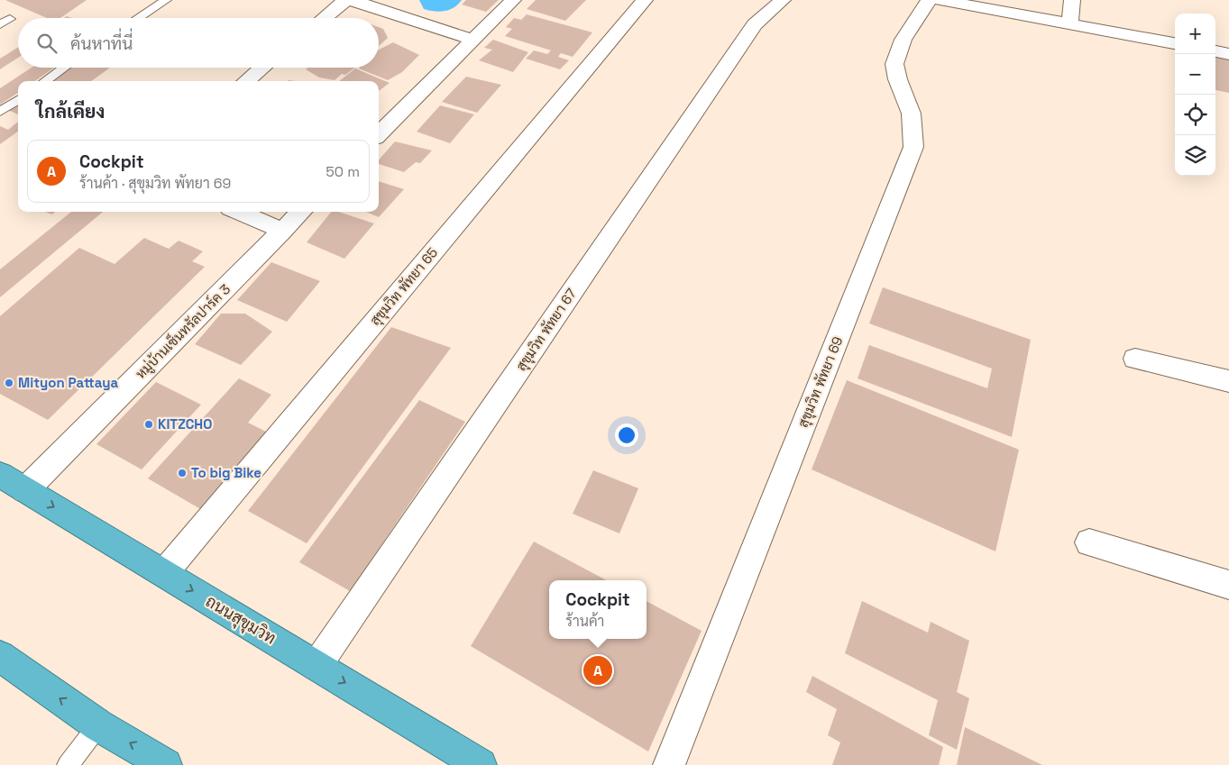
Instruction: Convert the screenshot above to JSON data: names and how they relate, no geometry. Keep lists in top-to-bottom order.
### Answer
{
  "streets": {
    "highway": ["ถนนสุขุมวิท"],
    "street": [
      "สุขุมวิท พัทยา 65",
      "สุขุมวิท พัทยา 67",
      "หมู่บ้านเซ็นทรัลปาร์ค 3",
      "สุขุมวิท พัทยา 69"
    ]
  },
  "crossings": [
    ["สุขุมวิท พัทยา 65", "ถนนสุขุมวิท"],
    ["สุขุมวิท พัทยา 67", "ถนนสุขุมวิท"],
    ["หมู่บ้านเซ็นทรัลปาร์ค 3", "ถนนสุขุมวิท"]
  ],
  "places": ["Mityon Pattaya", "KITZCHO", "To big Bike"],
  "page": {
    "map_buttons": ["+", "−"],
    "search": "ค้นหาที่นี่",
    "heading": "ใกล้เคียง",
    "list": [
      {
        "mark": "A",
        "name": "Cockpit",
        "note": "ร้านค้า · สุขุมวิท พัทยา 69",
        "value": "50 m"
      }
    ],
    "popup": ["Cockpit", "ร้านค้า"],
    "pins": "A"
  }
}
